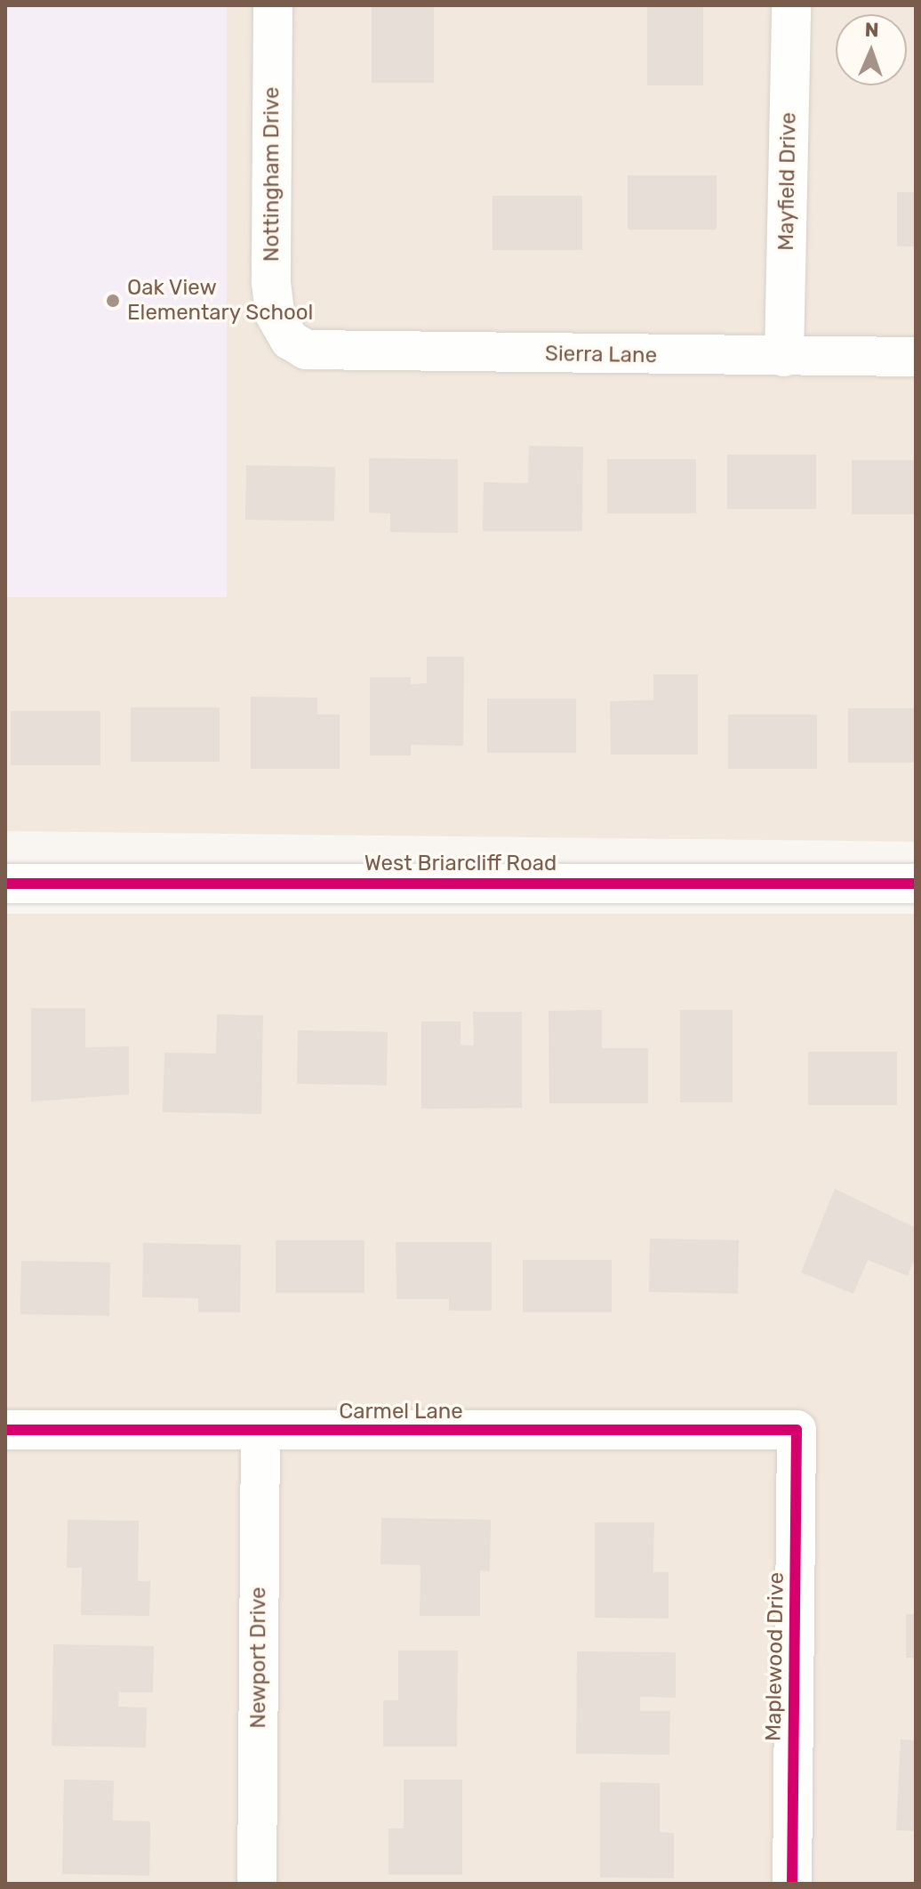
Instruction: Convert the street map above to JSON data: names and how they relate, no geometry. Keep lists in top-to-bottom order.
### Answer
{
  "streets": {
    "street": [
      "Nottingham Drive",
      "Mayfield Drive",
      "Sierra Lane",
      "West Briarcliff Road",
      "Carmel Lane",
      "Maplewood Drive",
      "Newport Drive"
    ]
  },
  "crossings": [
    ["Nottingham Drive", "Sierra Lane"],
    ["Mayfield Drive", "Sierra Lane"],
    ["Carmel Lane", "Maplewood Drive"],
    ["Carmel Lane", "Newport Drive"]
  ],
  "places": ["Oak View Elementary School"],
  "north": "top"
}
